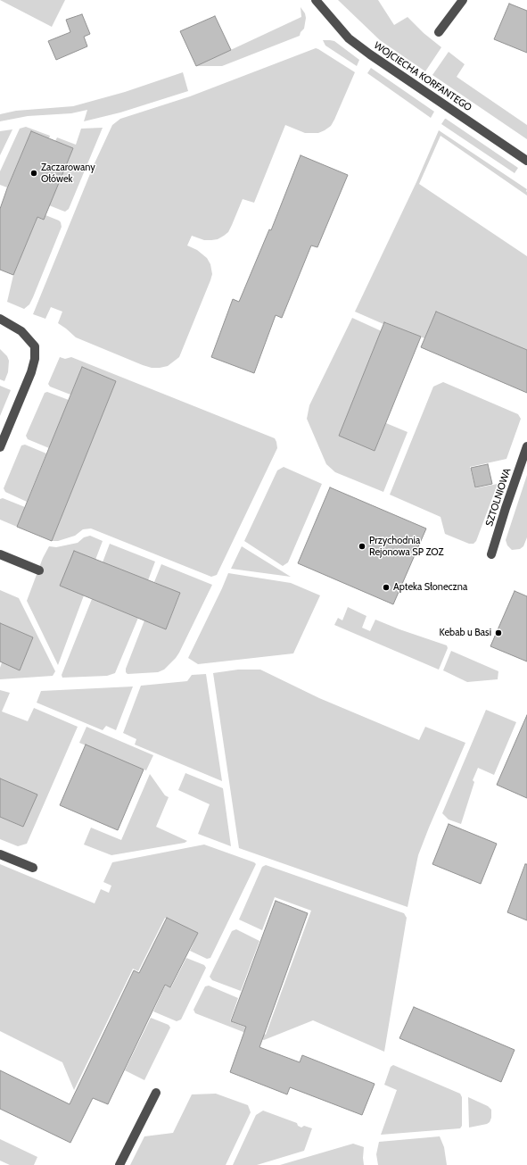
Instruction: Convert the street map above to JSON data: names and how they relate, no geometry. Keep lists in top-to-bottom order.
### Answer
{
  "streets": {
    "street": ["WOJCIECHA KORFANTEGO", "SZTOLNIOWA"]
  },
  "places": [
    "Zaczarowany Ołówek",
    "Przychodnia Rejonowa SP ZOZ",
    "Apteka Słoneczna",
    "Kebab u Basi"
  ]
}
